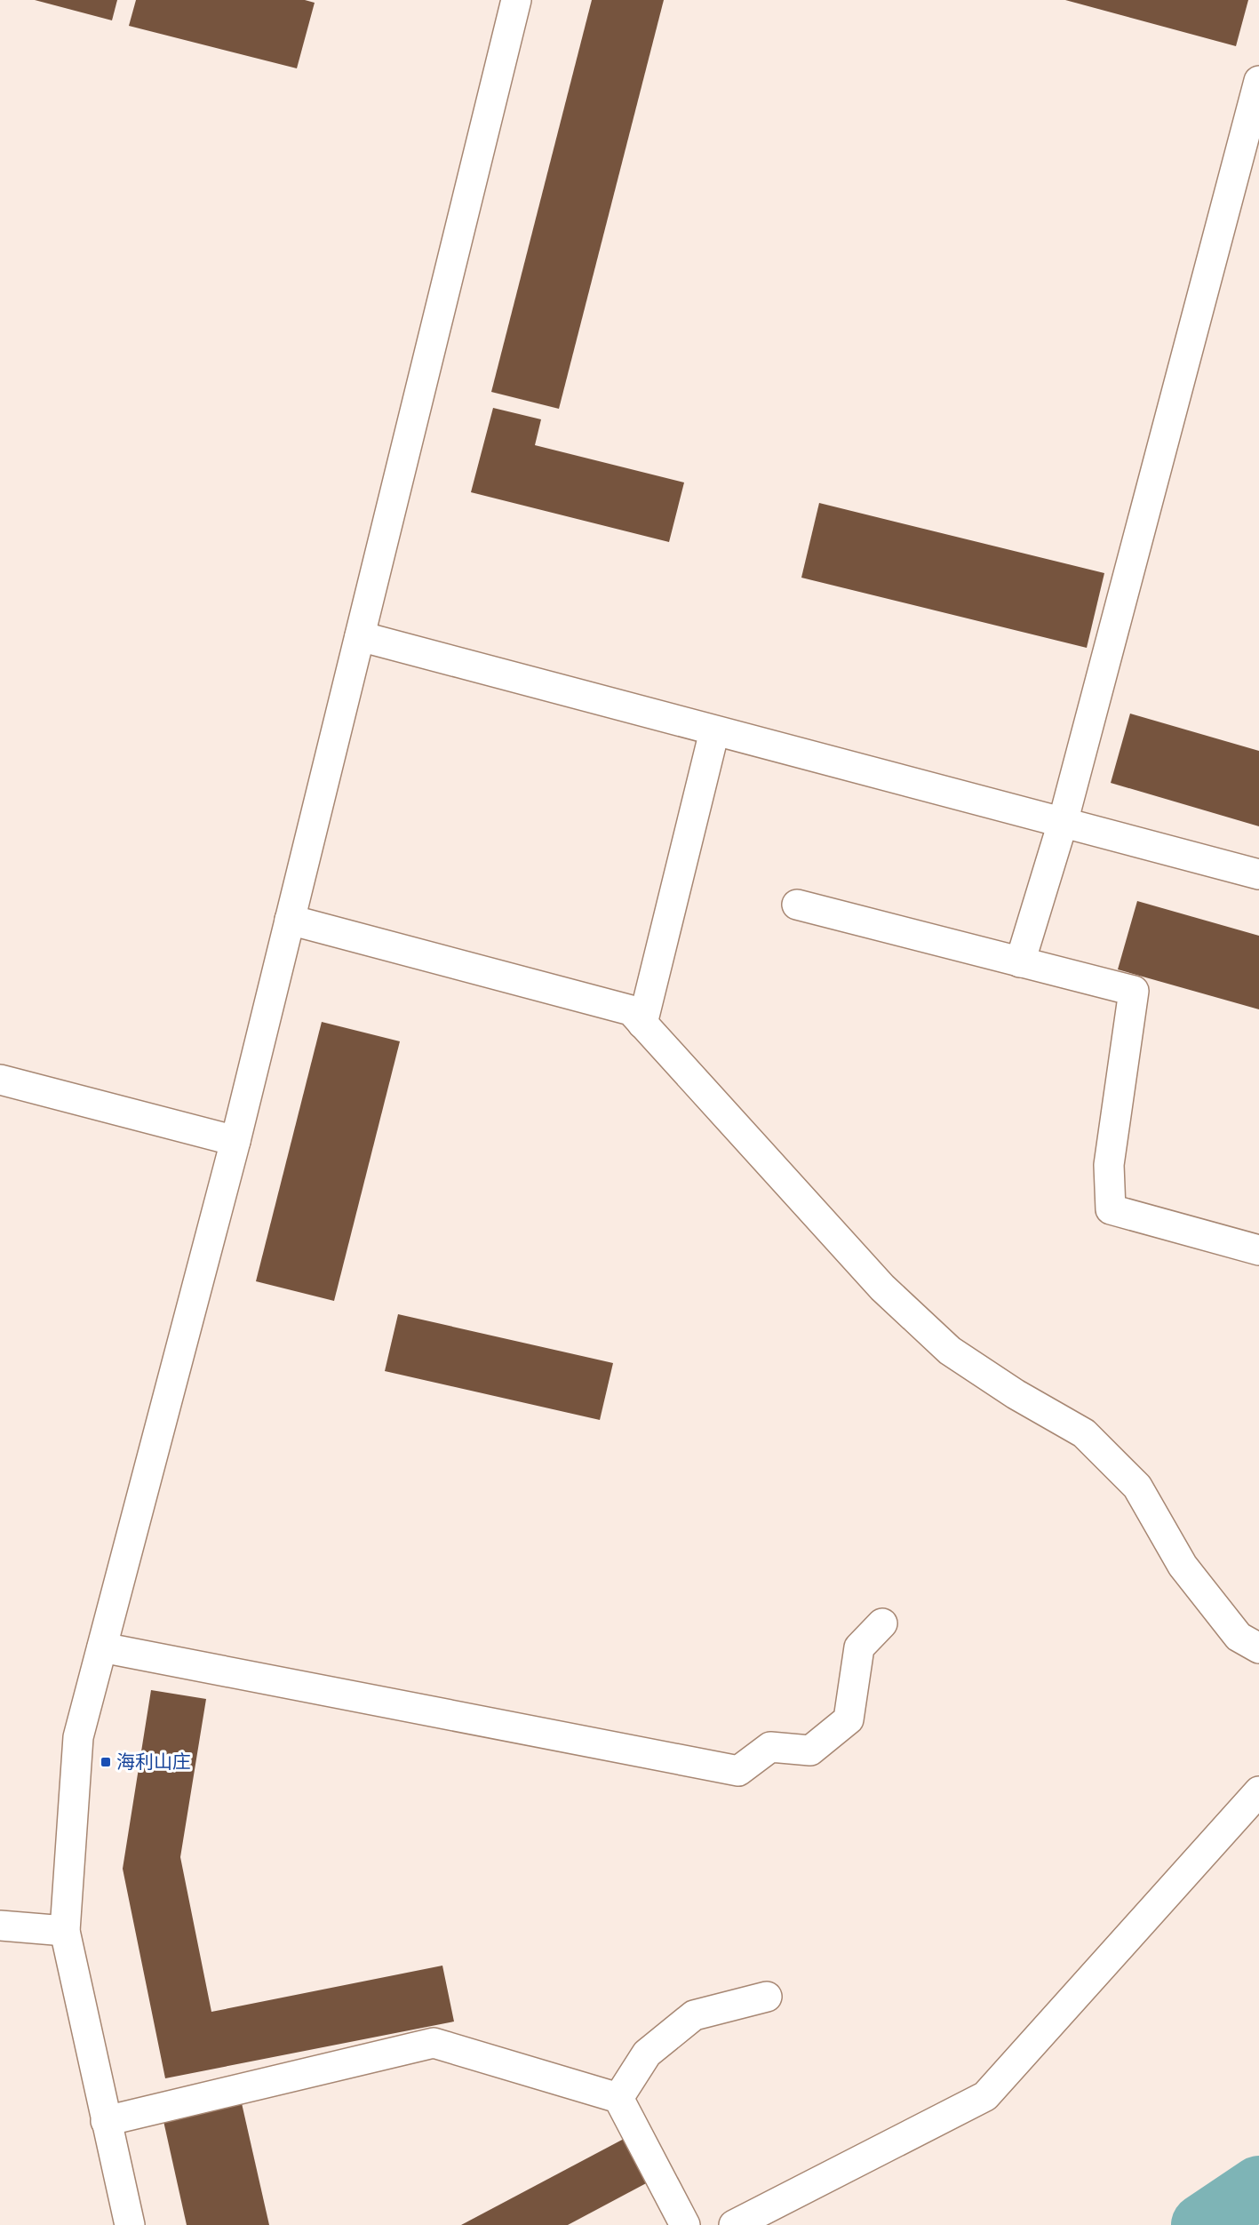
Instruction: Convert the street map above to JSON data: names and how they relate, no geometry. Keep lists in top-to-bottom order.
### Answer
{
  "places": {
    "transit": ["海利山庄"]
  }
}
